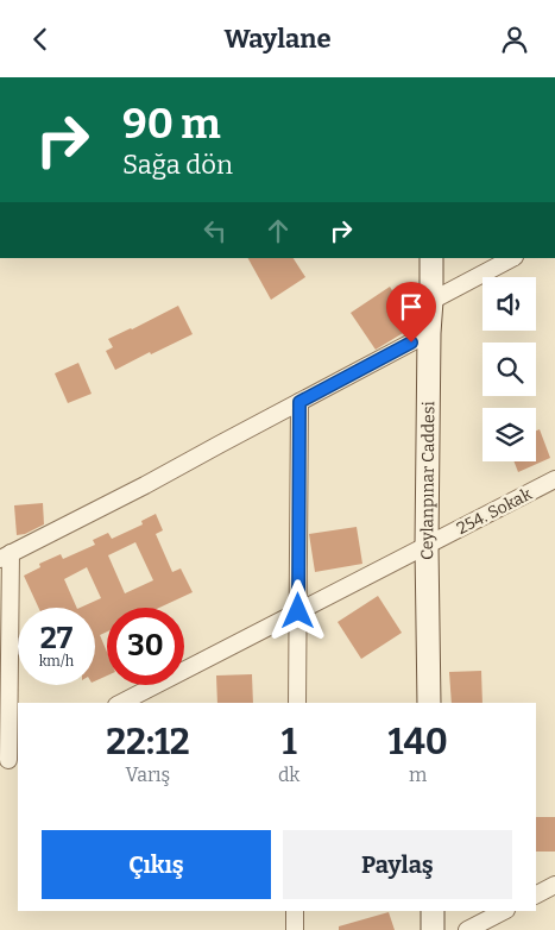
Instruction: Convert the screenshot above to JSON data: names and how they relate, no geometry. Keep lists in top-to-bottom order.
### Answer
{
  "streets": {
    "main road": ["Ceylanpınar Caddesi"],
    "street": ["254. Sokak"]
  },
  "crossings": [
    ["Ceylanpınar Caddesi", "254. Sokak"]
  ],
  "page": {
    "header": "Waylane",
    "turn": ["90 m", "Sağa dön"],
    "speed": "27 km/h",
    "limit": "30",
    "eta": [
      "22:12",
      "Varış",
      "1",
      "dk",
      "140",
      "m"
    ],
    "buttons": ["Çıkış", "Paylaş"]
  }
}
